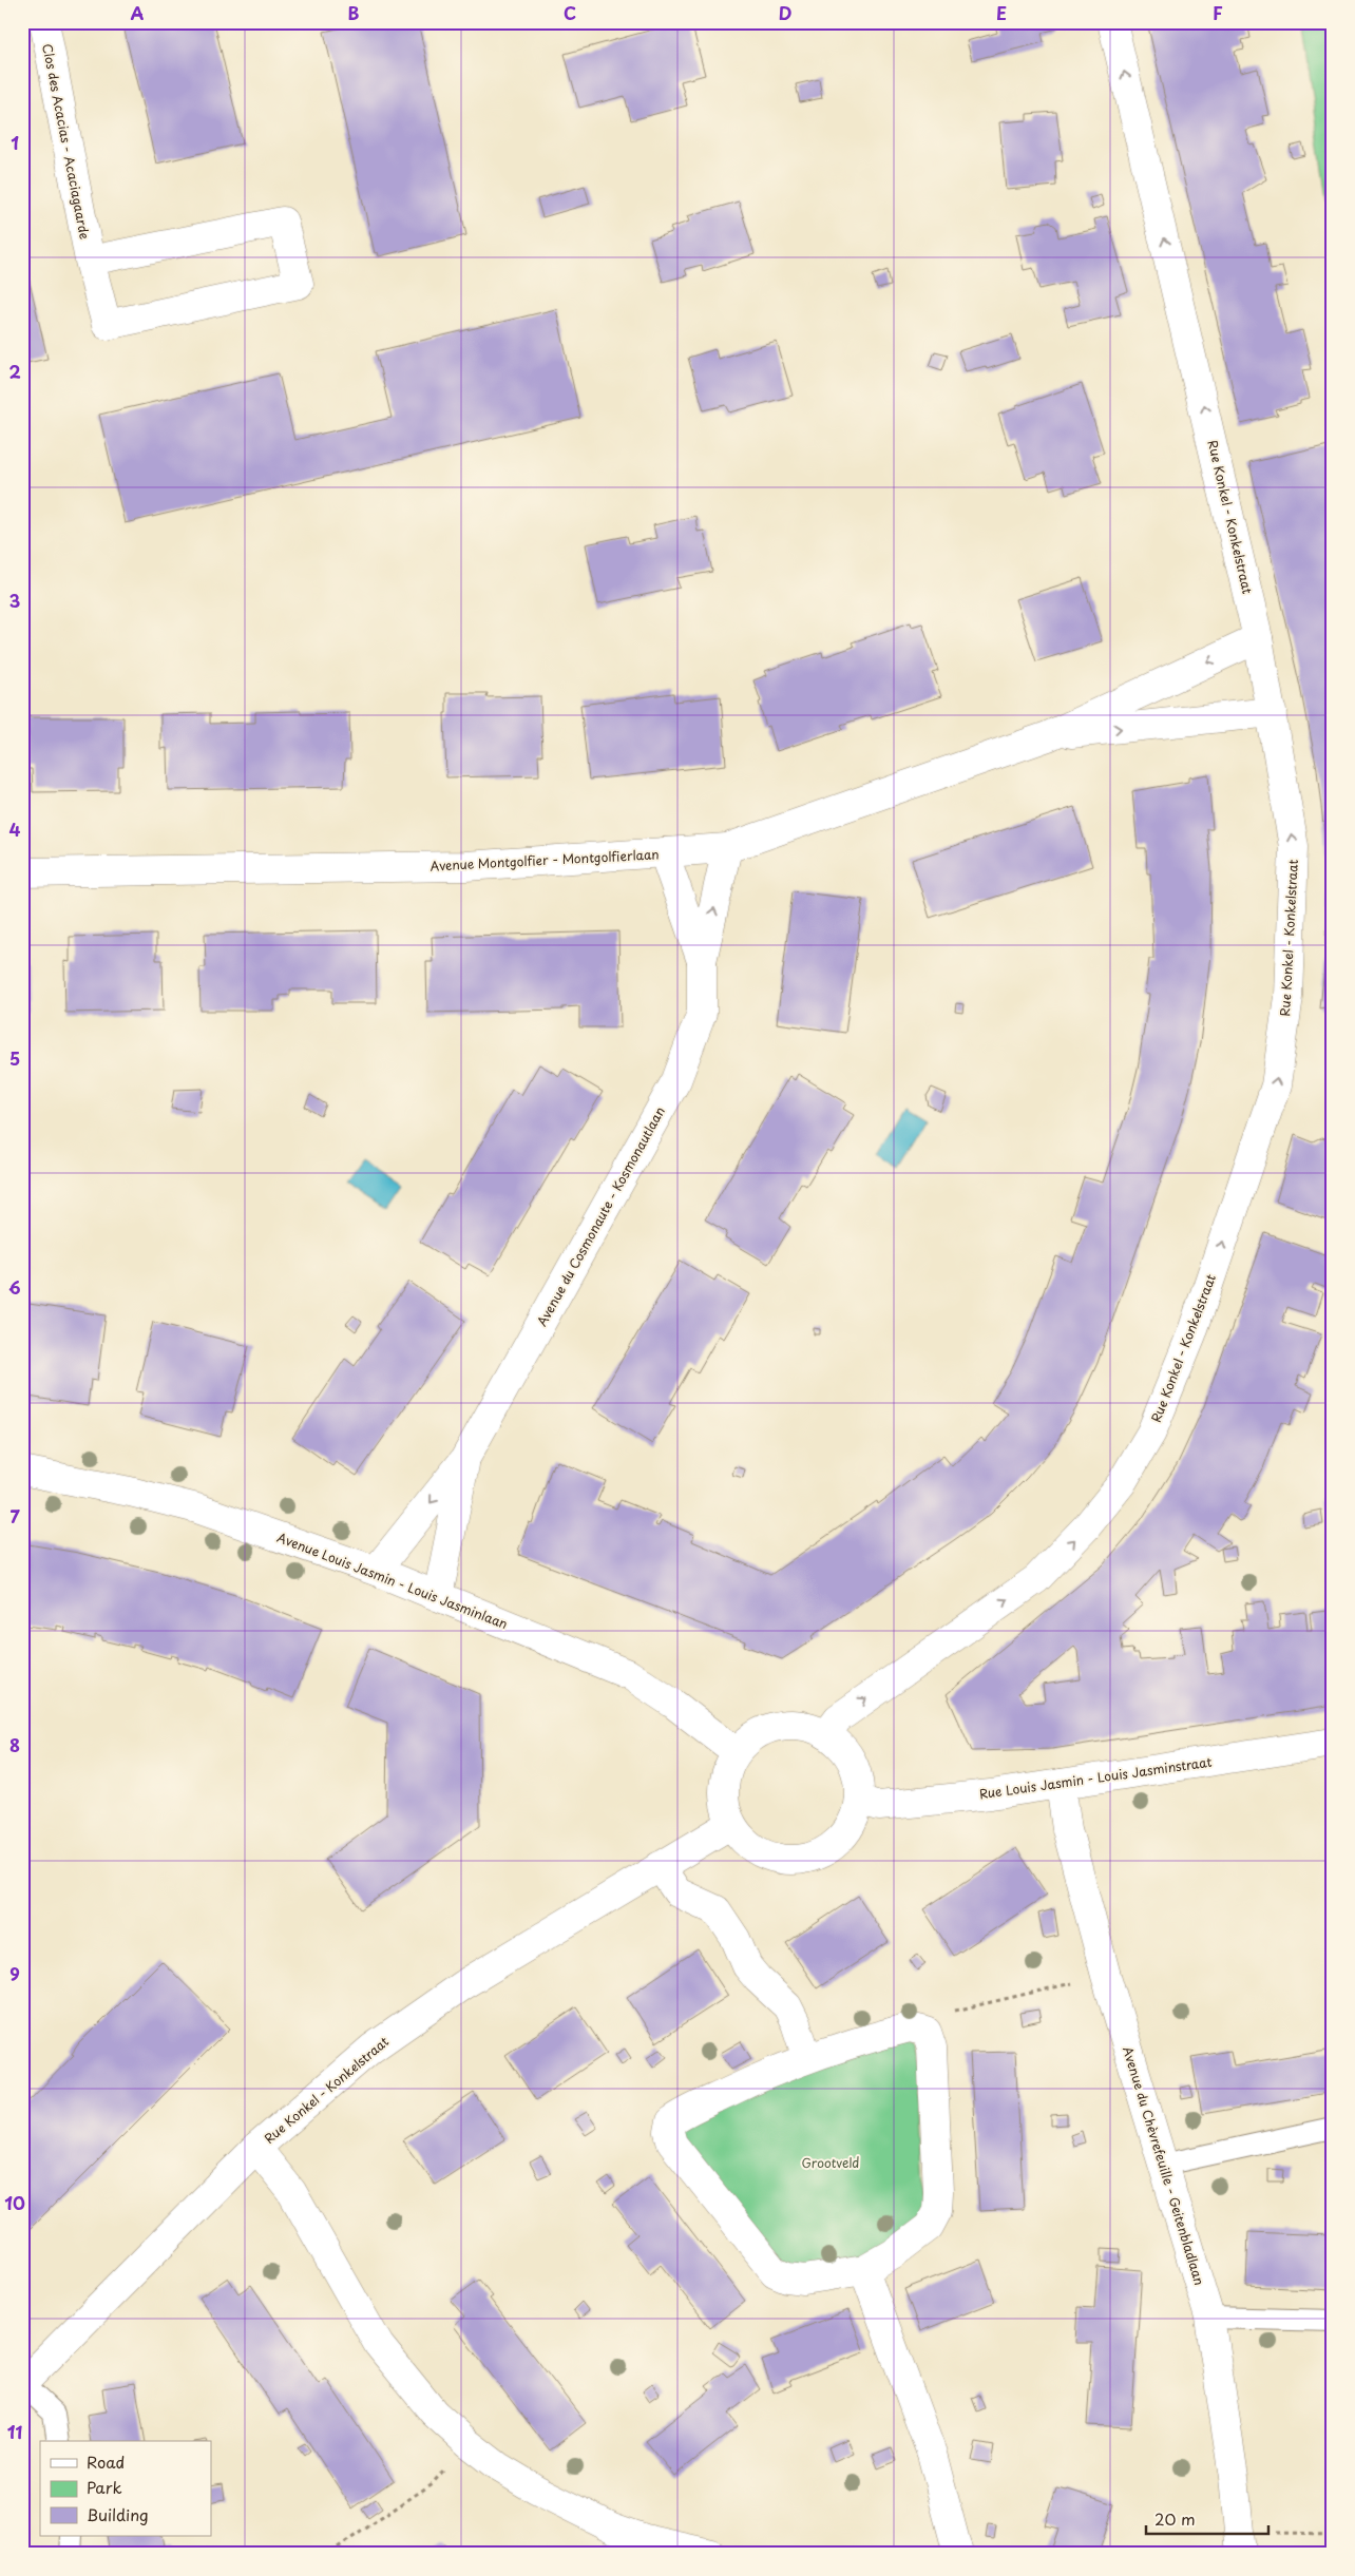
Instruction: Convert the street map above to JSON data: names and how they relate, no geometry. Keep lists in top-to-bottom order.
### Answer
{
  "streets": {
    "street": [
      "Clos des Acacias - Acaciagaarde",
      "Rue Konkel - Konkelstraat",
      "Avenue Montgolfier - Montgolfierlaan",
      "Avenue du Cosmonaute - Kosmonautlaan",
      "Avenue Louis Jasmin - Louis Jasminlaan",
      "Rue Louis Jasmin - Louis Jasminstraat",
      "Avenue du Chèvrefeuille - Geitenbladlaan"
    ]
  },
  "crossings": [
    ["Rue Konkel - Konkelstraat", "Avenue Montgolfier - Montgolfierlaan"],
    ["Rue Konkel - Konkelstraat", "Avenue Louis Jasmin - Louis Jasminlaan"],
    ["Rue Konkel - Konkelstraat", "Rue Louis Jasmin - Louis Jasminstraat"],
    ["Avenue Montgolfier - Montgolfierlaan", "Avenue du Cosmonaute - Kosmonautlaan"],
    ["Avenue du Cosmonaute - Kosmonautlaan", "Avenue Louis Jasmin - Louis Jasminlaan"],
    ["Avenue Louis Jasmin - Louis Jasminlaan", "Rue Louis Jasmin - Louis Jasminstraat"],
    ["Rue Louis Jasmin - Louis Jasminstraat", "Avenue du Chèvrefeuille - Geitenbladlaan"]
  ],
  "one_way": ["Rue Konkel - Konkelstraat"],
  "parks": ["Grootveld"],
  "legend": ["Road", "Park", "Building"],
  "scale_bar": "20 m",
  "grid": {
    "columns": [
      "A",
      "B",
      "C",
      "D",
      "E",
      "F"
    ],
    "rows": [
      "1",
      "2",
      "3",
      "4",
      "5",
      "6",
      "7",
      "8",
      "9",
      "10",
      "11"
    ]
  }
}
